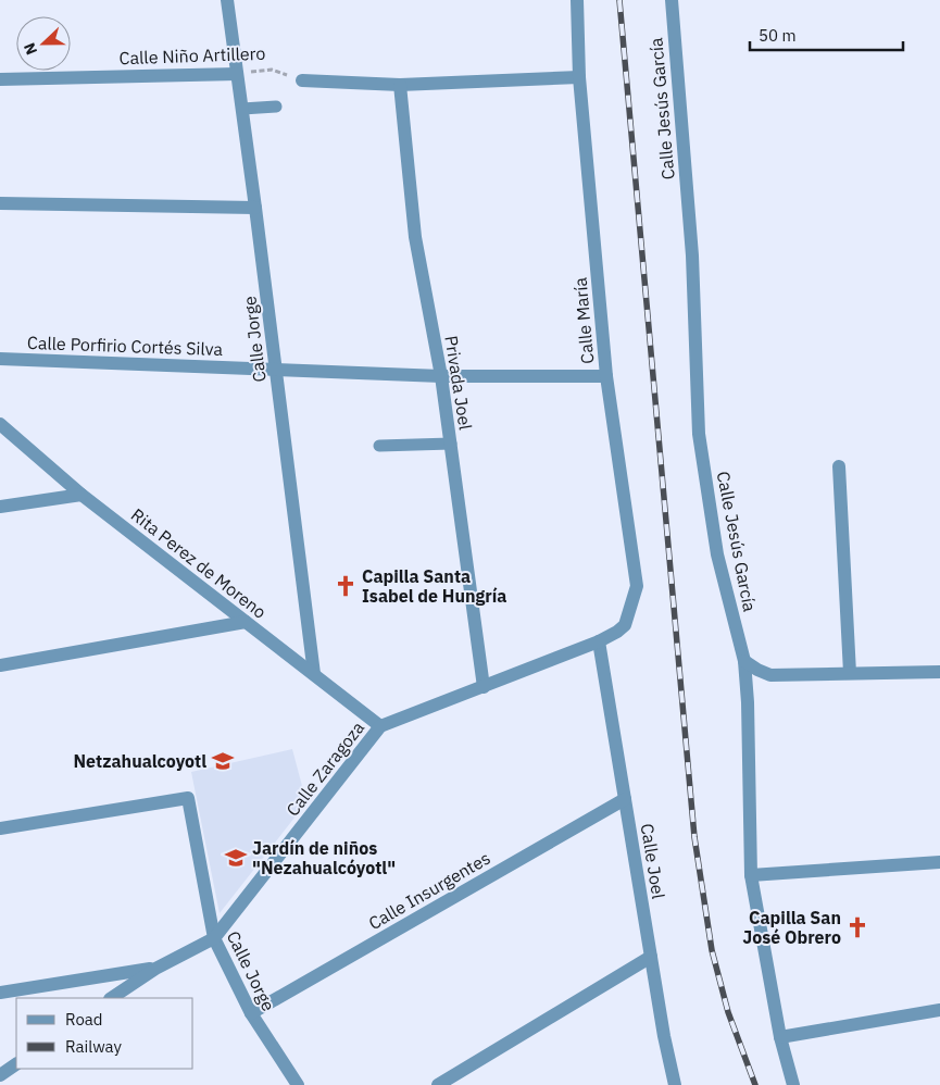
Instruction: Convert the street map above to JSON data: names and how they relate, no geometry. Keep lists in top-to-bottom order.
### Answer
{
  "streets": {
    "street": [
      "Calle Niño Artillero",
      "Calle Jesús García",
      "Calle María",
      "Calle Jorge",
      "Calle Porfirio Cortés Silva",
      "Privada Joel",
      "Rita Perez de Moreno",
      "Calle Zaragoza",
      "Calle Joel",
      "Calle Insurgentes"
    ]
  },
  "crossings": [
    ["Calle Niño Artillero", "Calle Jorge"],
    ["Calle María", "Calle Porfirio Cortés Silva"],
    ["Calle María", "Calle Zaragoza"],
    ["Calle Jorge", "Calle Porfirio Cortés Silva"],
    ["Calle Jorge", "Rita Perez de Moreno"],
    ["Calle Jorge", "Calle Zaragoza"],
    ["Calle Jorge", "Calle Insurgentes"],
    ["Calle Porfirio Cortés Silva", "Privada Joel"],
    ["Privada Joel", "Calle Zaragoza"],
    ["Rita Perez de Moreno", "Calle Zaragoza"],
    ["Calle Zaragoza", "Calle Joel"],
    ["Calle Joel", "Calle Insurgentes"]
  ],
  "places": {
    "church": ["Capilla Santa Isabel de Hungría", "Capilla San José Obrero"],
    "school or university": ["Netzahualcoyotl", "Jardín de niños \"Nezahualcóyotl\""]
  },
  "legend": ["Road", "Railway"],
  "scale_bar": "50 m",
  "north": "left"
}
